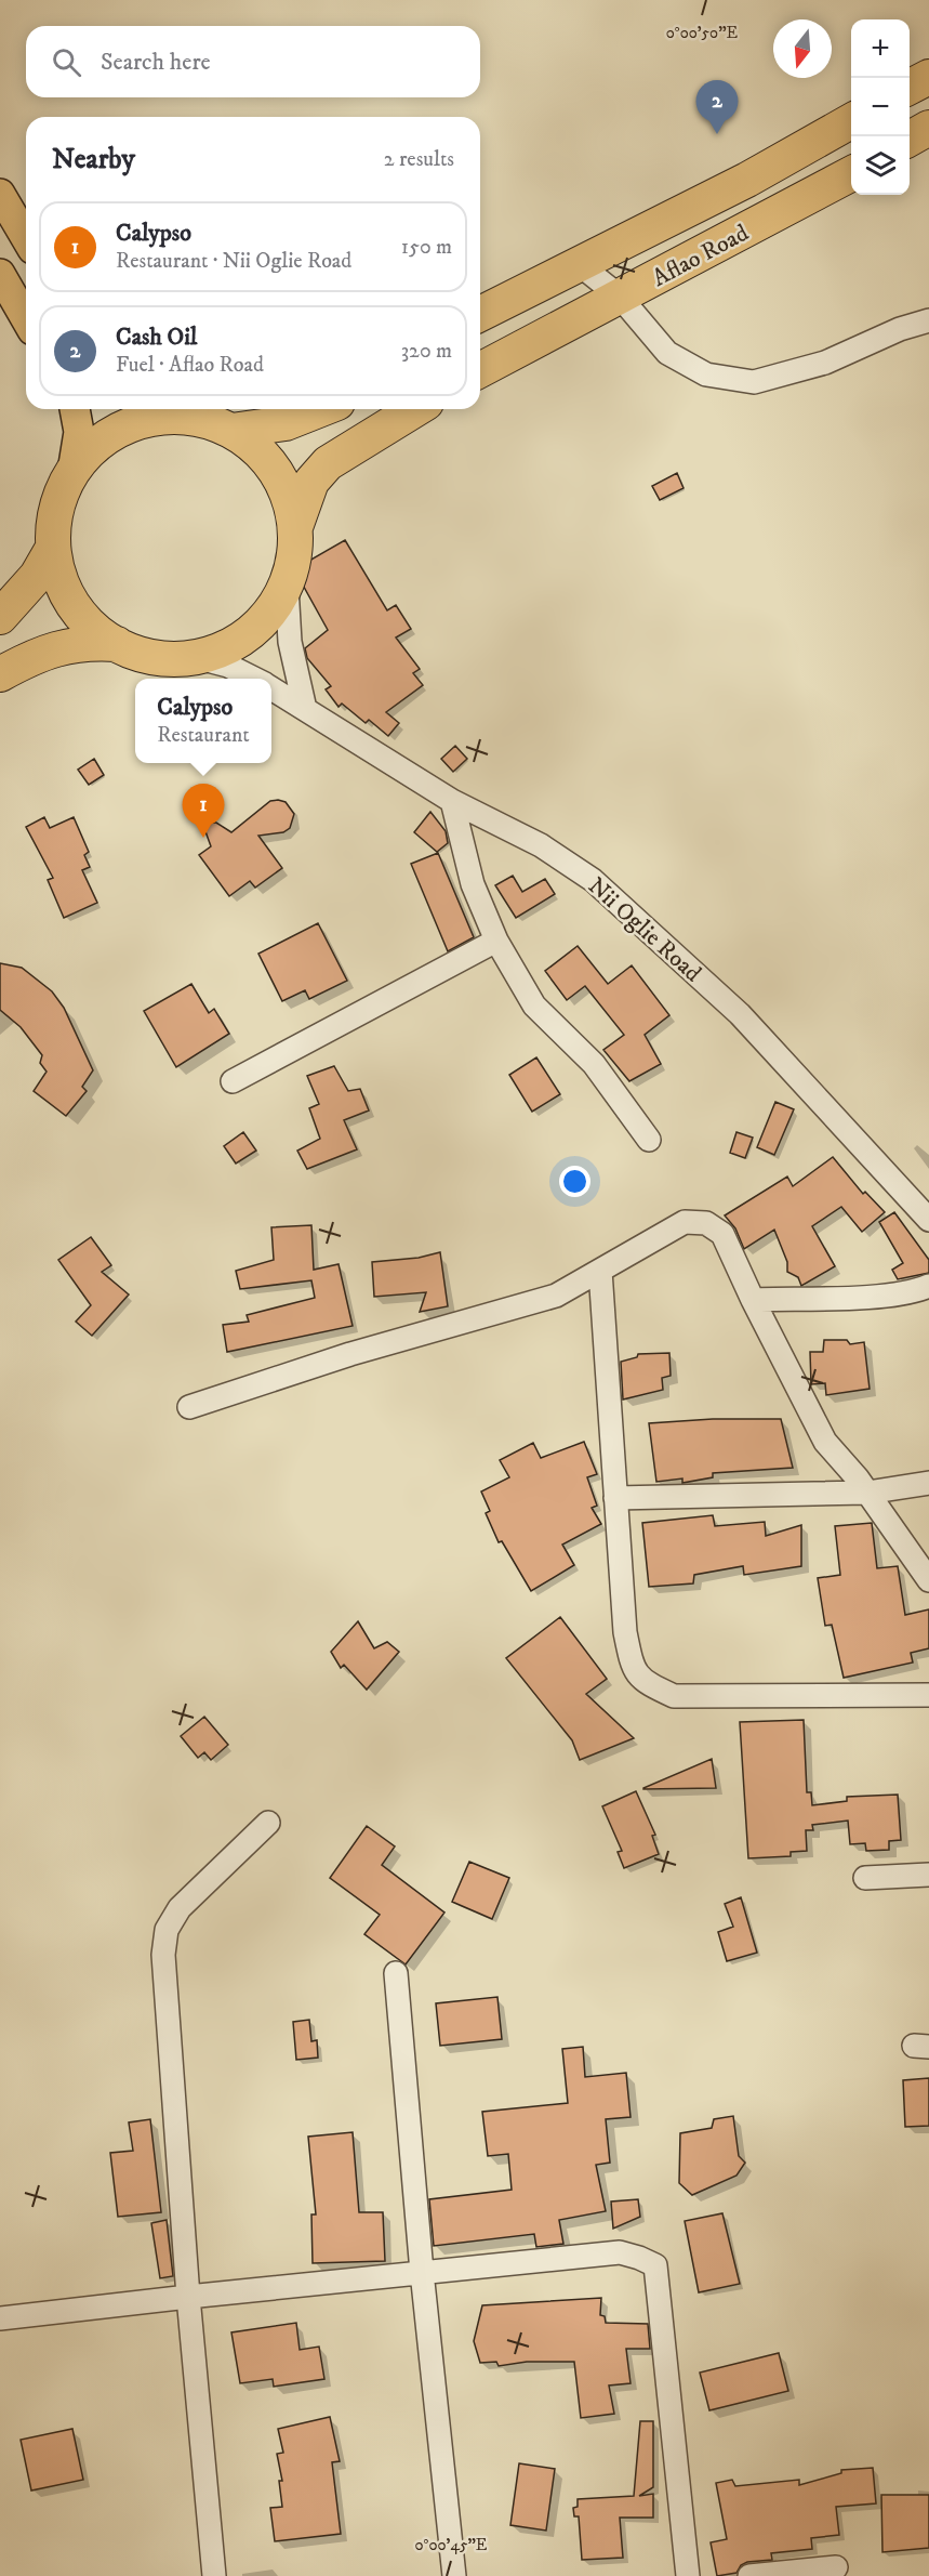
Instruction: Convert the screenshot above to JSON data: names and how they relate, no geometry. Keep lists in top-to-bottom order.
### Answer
{
  "streets": {
    "highway": ["Aflao Road"],
    "street": ["Nii Oglie Road"]
  },
  "north": "bottom",
  "page": {
    "map_buttons": ["+", "−"],
    "search": "Search here",
    "pins": ["2", "1"],
    "heading": ["Nearby", "2 results"],
    "list": [
      {
        "mark": "1",
        "name": "Calypso",
        "note": "Restaurant · Nii Oglie Road",
        "value": "150 m"
      },
      {
        "mark": "2",
        "name": "Cash Oil",
        "note": "Fuel · Aflao Road",
        "value": "320 m"
      }
    ],
    "popup": ["Calypso", "Restaurant"]
  },
  "coordinates": ["0°00'50\"E", "0°00'45\"E"]
}
